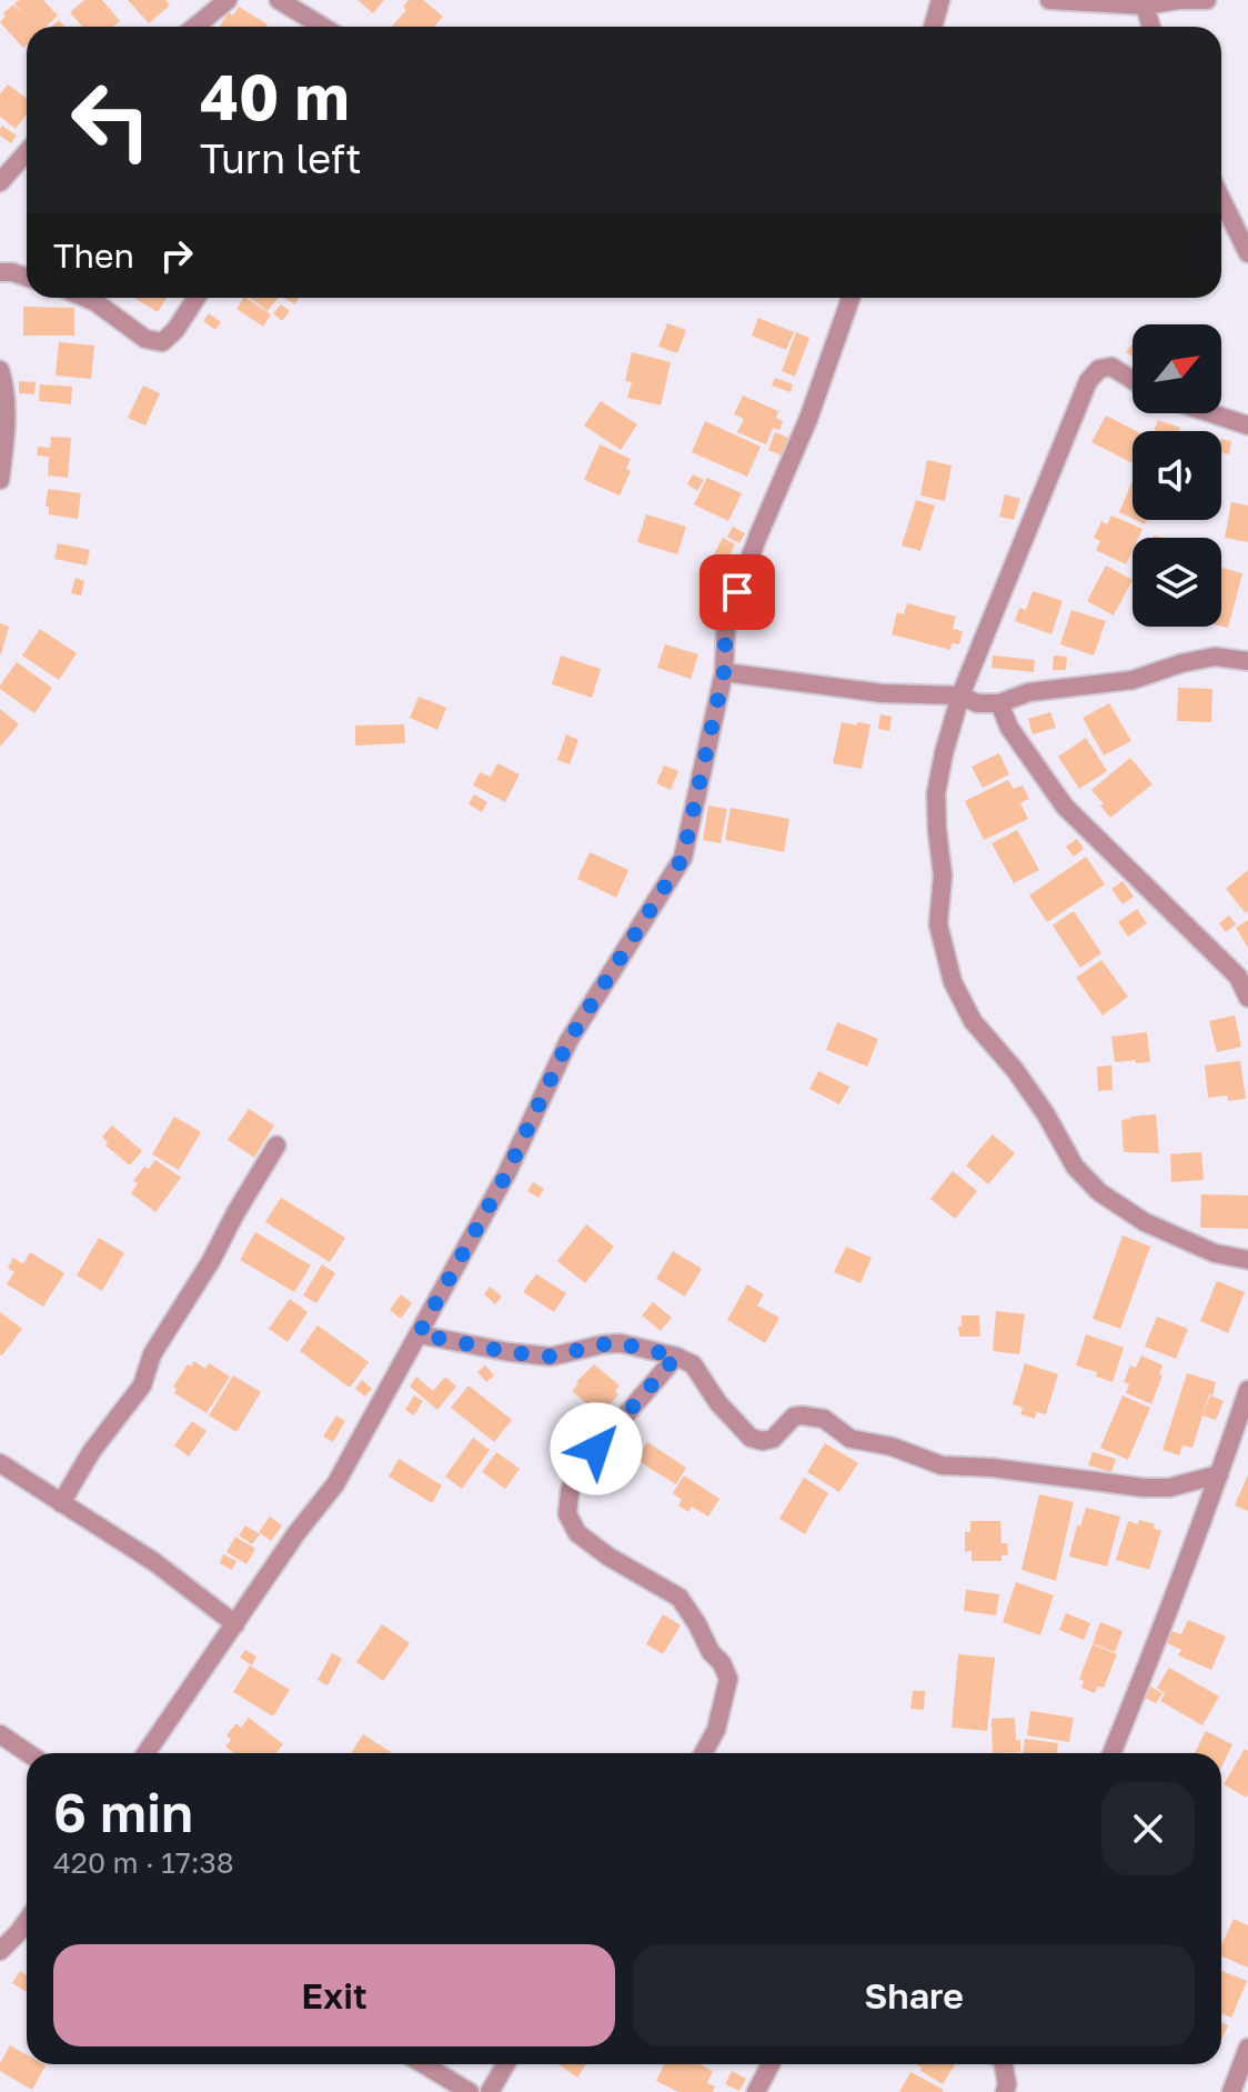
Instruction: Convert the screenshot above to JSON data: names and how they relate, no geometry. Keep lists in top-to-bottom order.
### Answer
{
  "north": "top right",
  "page": {
    "turn": ["40 m", "Turn left"],
    "then": "Then",
    "heading": ["6 min", "420 m · 17:38"],
    "buttons": ["Exit", "Share"]
  }
}
